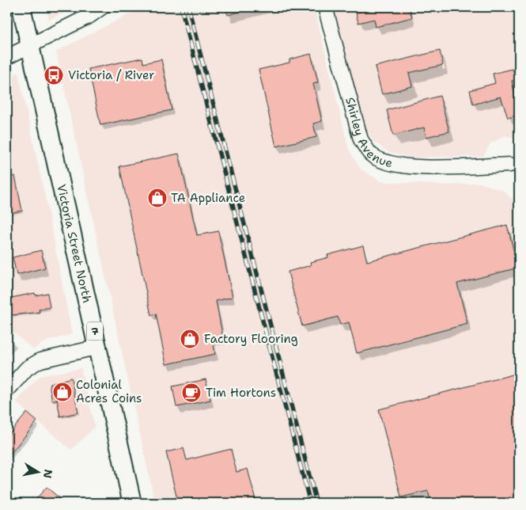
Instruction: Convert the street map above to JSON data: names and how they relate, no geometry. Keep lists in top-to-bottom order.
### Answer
{
  "streets": {
    "main road": ["Victoria Street North", "7"],
    "street": ["Shirley Avenue"]
  },
  "places": {
    "bus stop": ["Victoria / River"],
    "shop": ["TA Appliance", "Factory Flooring", "Colonial Acres Coins"],
    "cafe": ["Tim Hortons"]
  },
  "north": "right"
}
